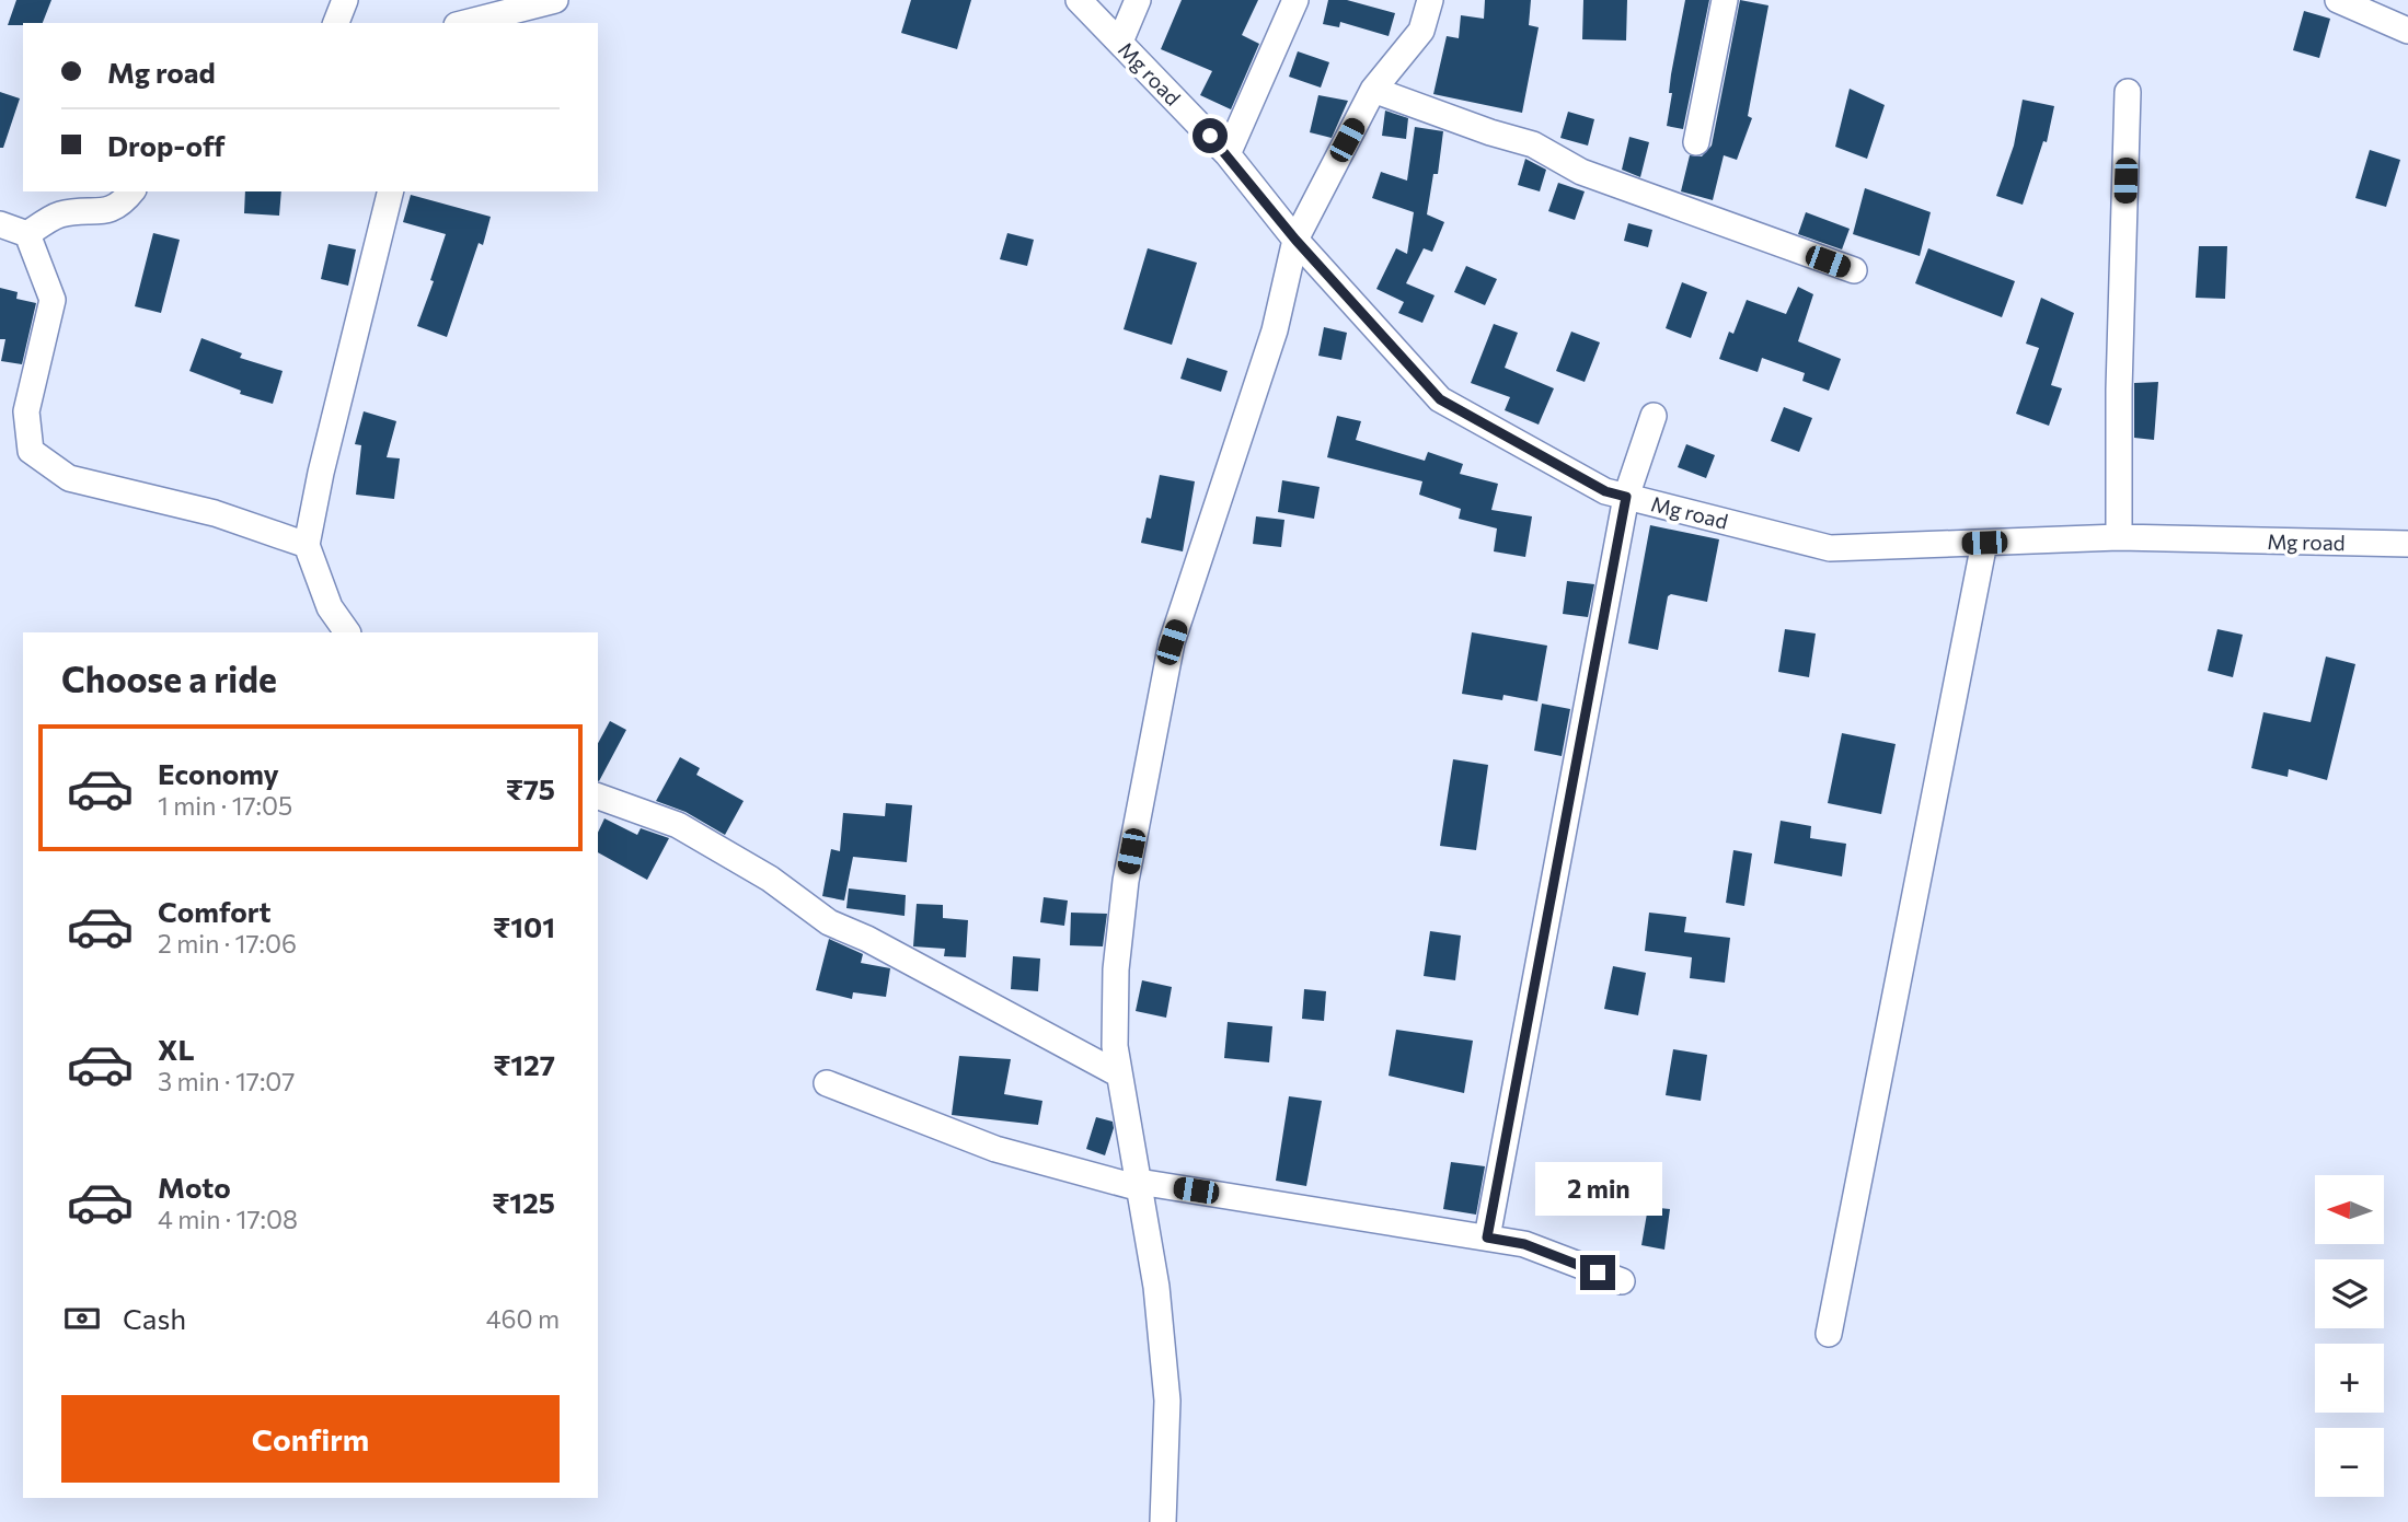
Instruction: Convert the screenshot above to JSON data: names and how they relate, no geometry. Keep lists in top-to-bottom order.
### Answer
{
  "streets": {
    "street": ["Mg road"]
  },
  "north": "left",
  "page": {
    "banner": ["Mg road", "Drop-off"],
    "heading": "Choose a ride",
    "list": [
      {
        "name": "Economy",
        "note": "1 min · 17:05",
        "value": "₹75"
      },
      {
        "name": "Comfort",
        "note": "2 min · 17:06",
        "value": "₹101"
      },
      {
        "name": "XL",
        "note": "3 min · 17:07",
        "value": "₹127"
      },
      {
        "name": "Moto",
        "note": "4 min · 17:08",
        "value": "₹125"
      }
    ],
    "bubble": "2 min",
    "map_buttons": ["+", "−"],
    "pay": ["Cash", "460 m"],
    "buttons": "Confirm"
  }
}
